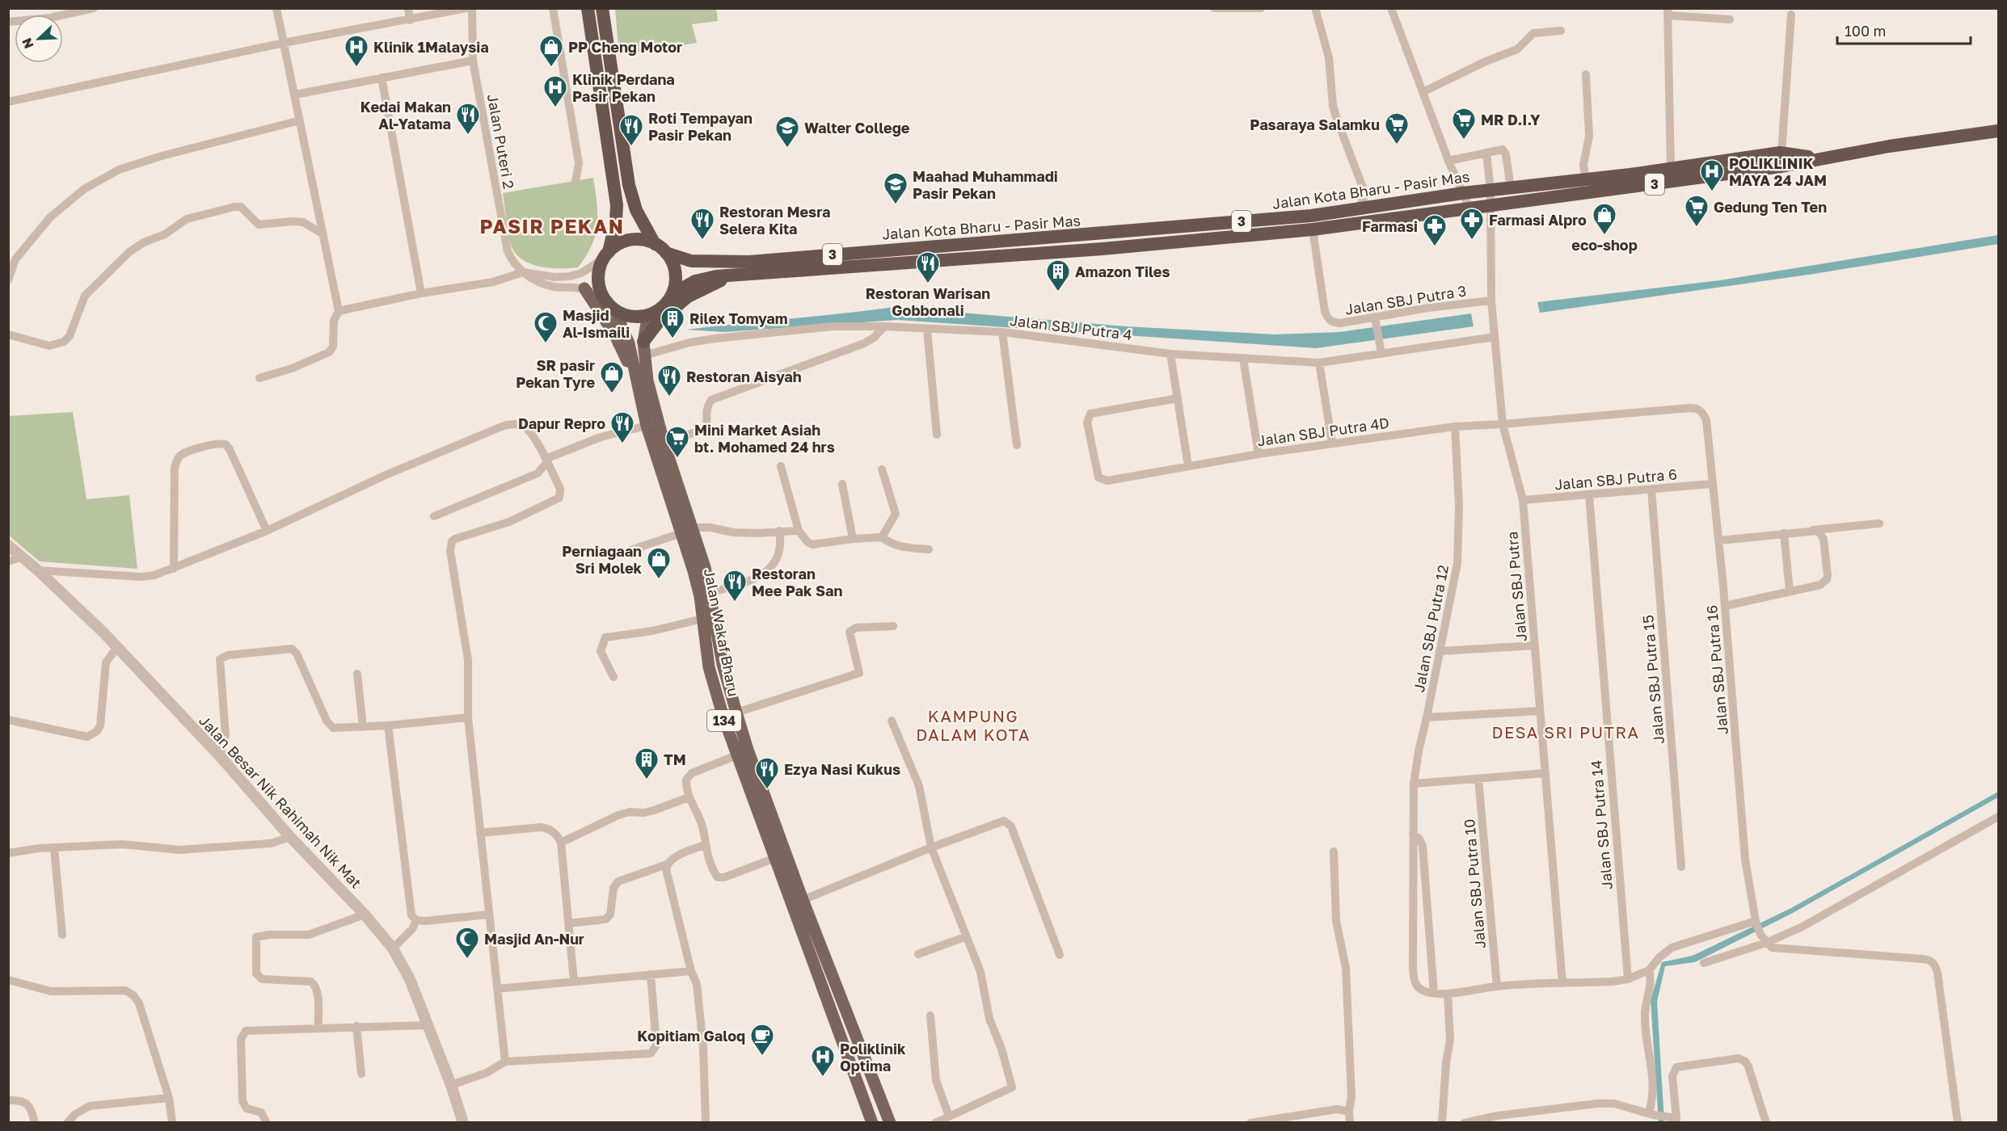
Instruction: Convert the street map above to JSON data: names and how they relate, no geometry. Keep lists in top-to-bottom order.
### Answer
{
  "streets": {
    "highway": ["3", "Jalan Kota Bharu - Pasir Mas"],
    "main road": ["Jalan Wakaf Bharu", "134"],
    "street": [
      "Jalan Puteri 2",
      "Jalan SBJ Putra 3",
      "Jalan SBJ Putra 4",
      "Jalan SBJ Putra 4D",
      "Jalan SBJ Putra 6",
      "Jalan SBJ Putra",
      "Jalan SBJ Putra 12",
      "Jalan SBJ Putra 16",
      "Jalan SBJ Putra 15",
      "Jalan Besar Nik Rahimah Nik Mat",
      "Jalan SBJ Putra 14",
      "Jalan SBJ Putra 10"
    ]
  },
  "crossings": [
    ["Jalan Kota Bharu - Pasir Mas", "Jalan SBJ Putra 3"],
    ["Jalan Kota Bharu - Pasir Mas", "Jalan SBJ Putra"],
    ["Jalan Kota Bharu - Pasir Mas", "Jalan Wakaf Bharu"],
    ["Jalan SBJ Putra 3", "Jalan SBJ Putra"],
    ["Jalan SBJ Putra 4", "Jalan SBJ Putra"],
    ["Jalan SBJ Putra 4", "Jalan Wakaf Bharu"],
    ["Jalan SBJ Putra 4D", "Jalan SBJ Putra"],
    ["Jalan SBJ Putra 4D", "Jalan SBJ Putra 12"],
    ["Jalan SBJ Putra 4D", "Jalan SBJ Putra 16"],
    ["Jalan SBJ Putra 6", "Jalan SBJ Putra"],
    ["Jalan SBJ Putra 6", "Jalan SBJ Putra 16"],
    ["Jalan SBJ Putra 6", "Jalan SBJ Putra 15"],
    ["Jalan SBJ Putra 6", "Jalan SBJ Putra 14"],
    ["Jalan SBJ Putra", "Jalan SBJ Putra 12"],
    ["Jalan SBJ Putra 12", "Jalan SBJ Putra 14"],
    ["Jalan SBJ Putra 12", "Jalan SBJ Putra 10"]
  ],
  "districts": ["PASIR PEKAN", "KAMPUNG DALAM KOTA", "DESA SRI PUTRA"],
  "places": {
    "hospital": [
      "Klinik 1Malaysia",
      "Klinik Perdana Pasir Pekan",
      "POLIKLINIK MAYA 24 JAM",
      "Poliklinik Optima"
    ],
    "shop": [
      "PP Cheng Motor",
      "eco-shop",
      "SR pasir Pekan Tyre",
      "Perniagaan Sri Molek"
    ],
    "restaurant": [
      "Kedai Makan Al-Yatama",
      "Roti Tempayan Pasir Pekan",
      "Restoran Mesra Selera Kita",
      "Restoran Warisan Gobbonali",
      "Restoran Aisyah",
      "Dapur Repro",
      "Restoran Mee Pak San",
      "Ezya Nasi Kukus"
    ],
    "supermarket": [
      "MR D.I.Y",
      "Pasaraya Salamku",
      "Gedung Ten Ten",
      "Mini Market Asiah bt. Mohamed 24 hrs"
    ],
    "school or university": ["Walter College", "Maahad Muhammadi Pasir Pekan"],
    "pharmacy": ["Farmasi Alpro", "Farmasi"],
    "building": ["Amazon Tiles", "Rilex Tomyam", "TM"],
    "mosque": ["Masjid Al-Ismaili", "Masjid An-Nur"],
    "cafe": ["Kopitiam Galoq"]
  },
  "scale_bar": "100 m",
  "north": "bottom left"
}
